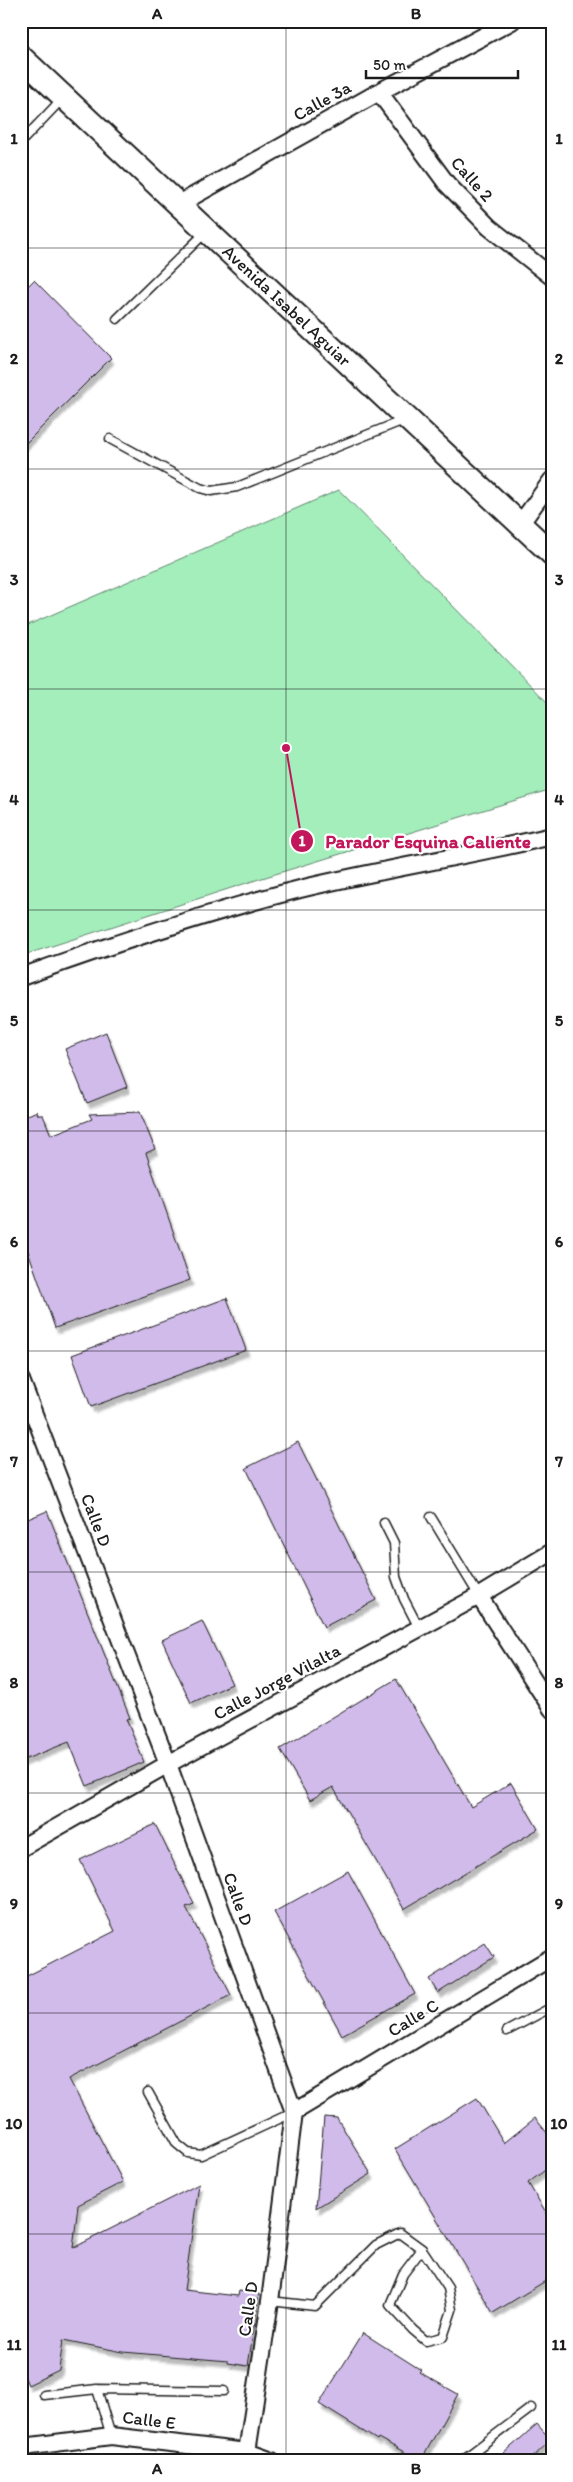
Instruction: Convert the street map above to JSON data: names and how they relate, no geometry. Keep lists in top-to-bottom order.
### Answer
{
  "streets": {
    "main road": ["Avenida Isabel Aguiar"],
    "street": [
      "Calle 3a",
      "Calle 2",
      "Calle D",
      "Calle Jorge Vilalta",
      "Calle C",
      "Calle E"
    ]
  },
  "crossings": [
    ["Calle 3a", "Calle 2"],
    ["Calle 3a", "Avenida Isabel Aguiar"],
    ["Calle D", "Calle Jorge Vilalta"],
    ["Calle D", "Calle C"],
    ["Calle D", "Calle E"]
  ],
  "places": ["Parador Esquina Caliente"],
  "scale_bar": "50 m",
  "grid": {
    "columns": ["A", "B"],
    "rows": [
      "1",
      "2",
      "3",
      "4",
      "5",
      "6",
      "7",
      "8",
      "9",
      "10",
      "11"
    ]
  }
}
